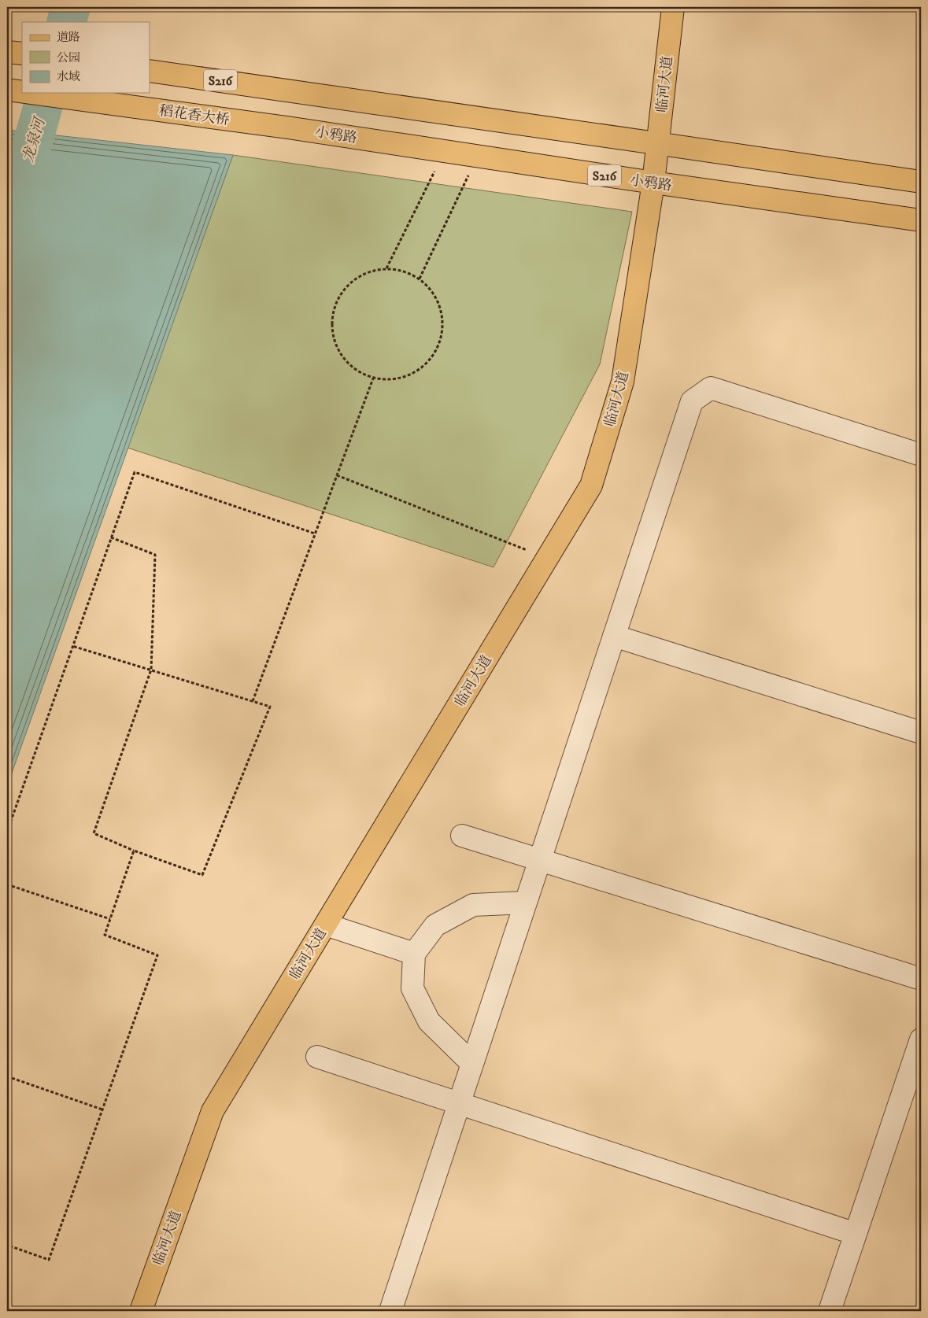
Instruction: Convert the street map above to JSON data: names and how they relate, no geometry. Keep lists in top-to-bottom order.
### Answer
{
  "streets": {
    "main road": [
      "S216",
      "临河大道",
      "稻花香大桥",
      "小鸦路"
    ]
  },
  "crossings": [
    ["S216", "临河大道"],
    ["临河大道", "小鸦路"],
    ["稻花香大桥", "小鸦路"]
  ],
  "water": ["龙泉河"],
  "legend": ["道路", "公园", "水域"]
}
